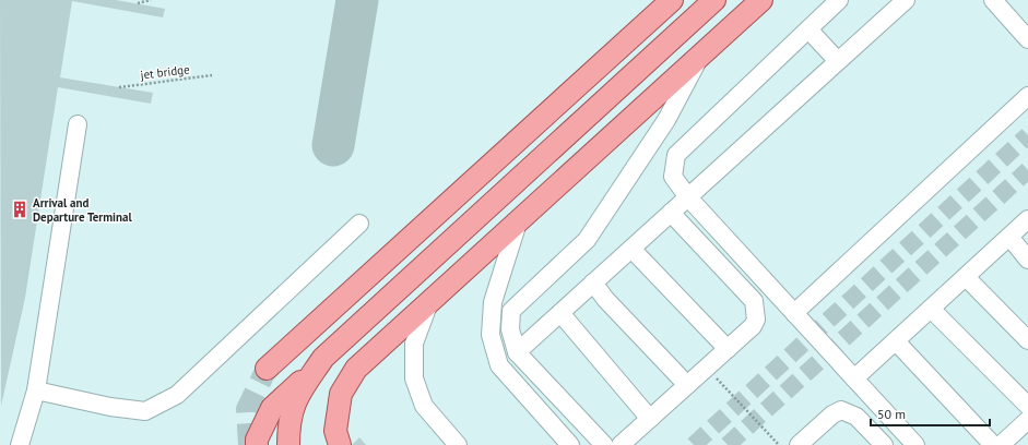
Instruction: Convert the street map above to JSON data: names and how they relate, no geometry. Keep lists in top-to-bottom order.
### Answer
{
  "streets": {
    "path": ["jet bridge"]
  },
  "places": {
    "building": ["Arrival and Departure Terminal"]
  },
  "scale_bar": "50 m"
}
